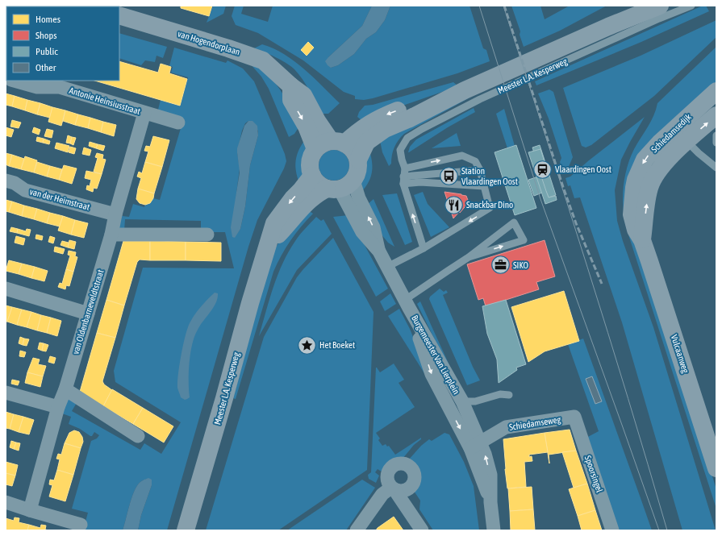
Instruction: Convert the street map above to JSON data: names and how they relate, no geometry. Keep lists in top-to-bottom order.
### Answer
{
  "streets": {
    "main road": [
      "van Hogendorplaan",
      "Meester L.A. Kesperweg",
      "Schiedamsedijk",
      "Vulcaanweg",
      "Burgemeester Van Lierplein"
    ],
    "street": [
      "Antonie Heinsiusstraat",
      "van der Heimstraat",
      "van Oldenbarneveldtstraat",
      "Schiedamseweg",
      "Spoorsingel"
    ]
  },
  "crossings": [
    ["van Hogendorplaan", "Meester L.A. Kesperweg"],
    ["van Hogendorplaan", "Burgemeester Van Lierplein"],
    ["Meester L.A. Kesperweg", "Burgemeester Van Lierplein"],
    ["Antonie Heinsiusstraat", "van Oldenbarneveldtstraat"],
    ["Schiedamsedijk", "Vulcaanweg"],
    ["van der Heimstraat", "van Oldenbarneveldtstraat"],
    ["Burgemeester Van Lierplein", "Schiedamseweg"],
    ["Schiedamseweg", "Spoorsingel"]
  ],
  "places": {
    "station": ["Vlaardingen Oost"],
    "bus stop": ["Station Vlaardingen Oost"],
    "restaurant": ["Snackbar Dino"],
    "office": ["SIKO"],
    "place": ["Het Boeket"]
  },
  "legend": [
    "Homes",
    "Shops",
    "Public",
    "Other"
  ]
}
